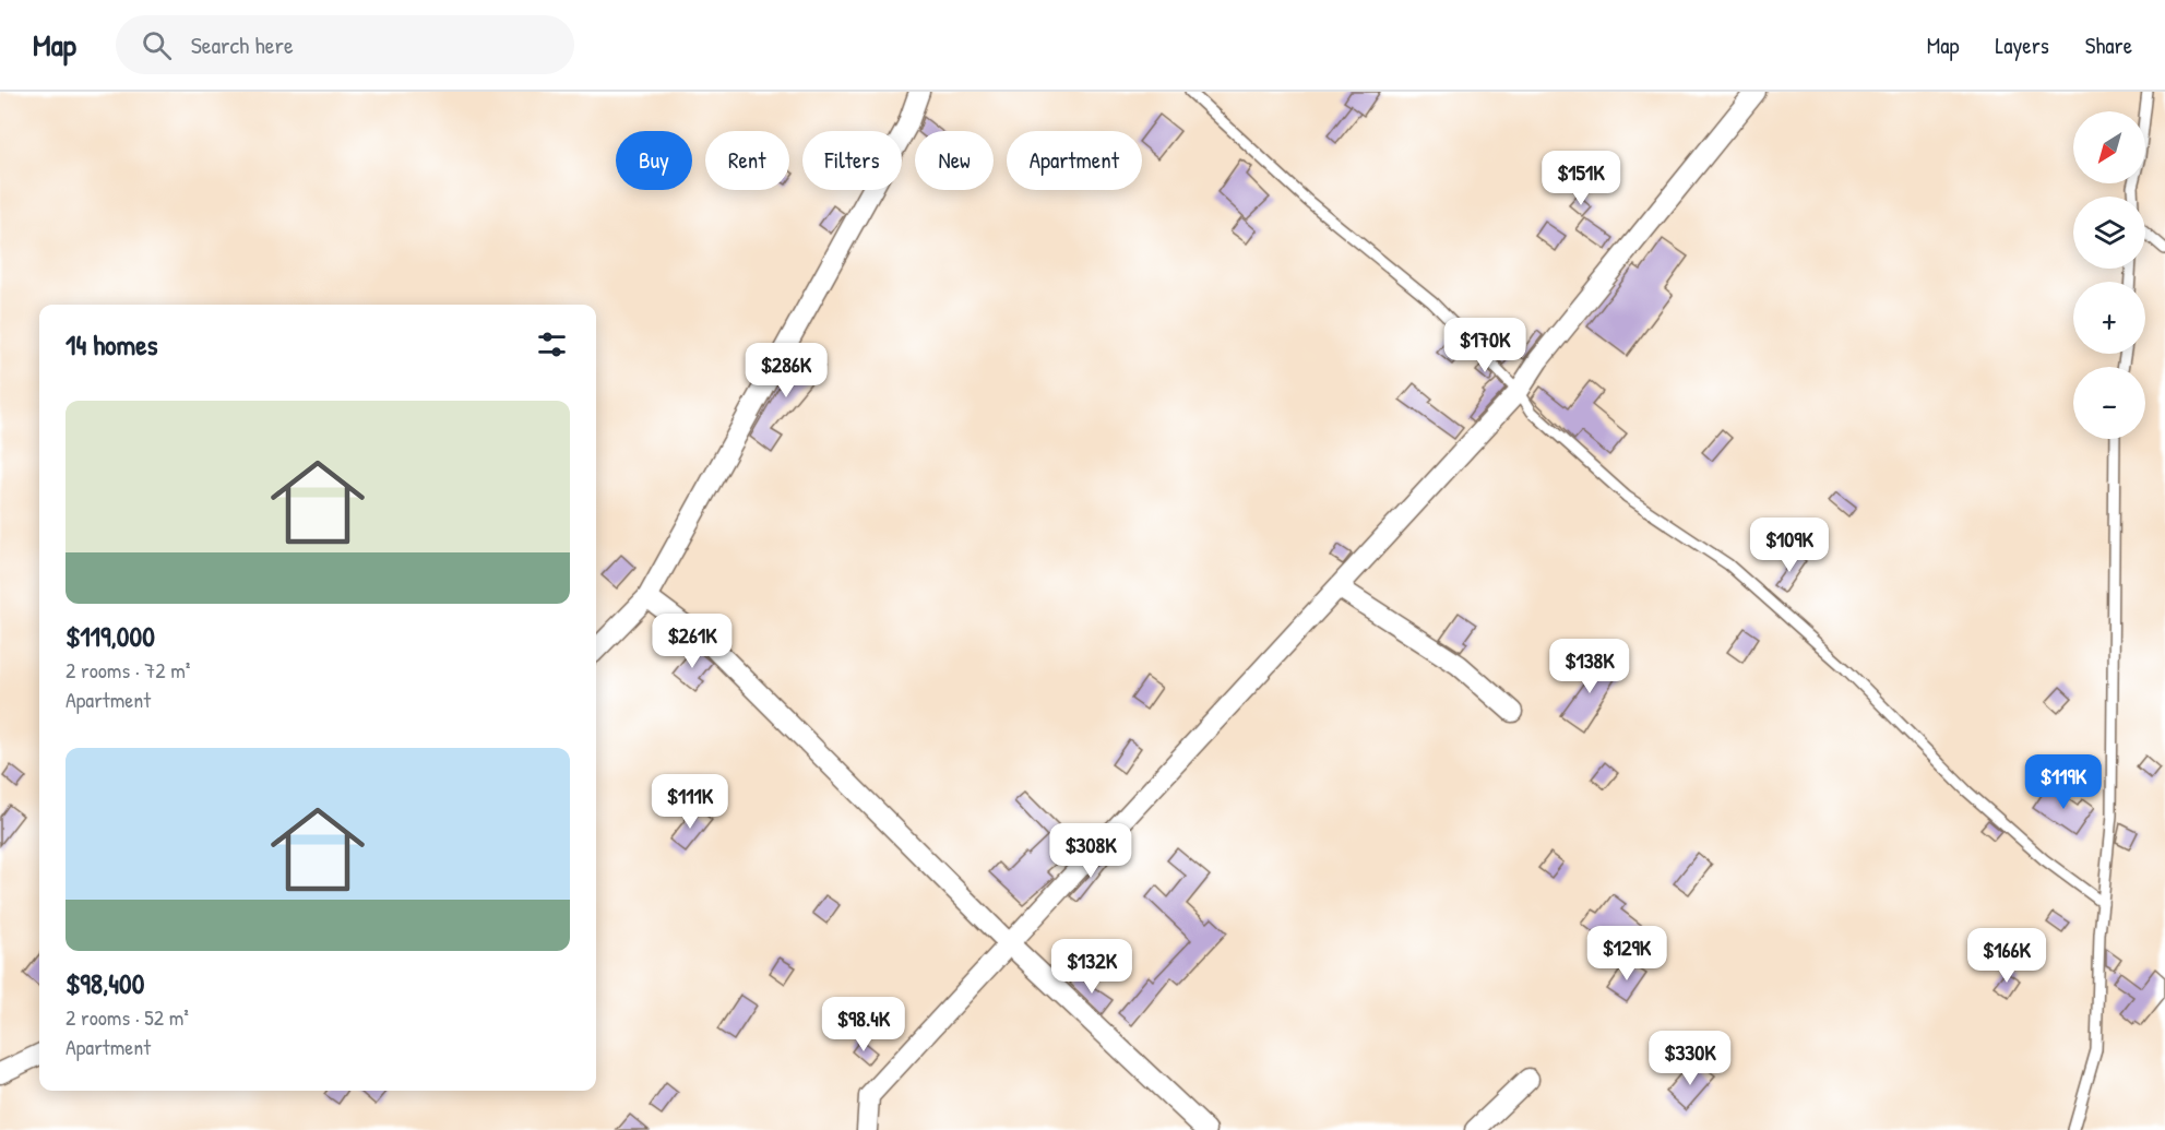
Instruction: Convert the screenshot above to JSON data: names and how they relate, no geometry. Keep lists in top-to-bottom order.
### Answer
{
  "north": "bottom left",
  "page": {
    "header": "Map",
    "search": "Search here",
    "nav": ["Map", "Layers", "Share"],
    "map_buttons": ["+", "−"],
    "chip": [
      "Buy",
      "Rent",
      "Filters",
      "New",
      "Apartment"
    ],
    "price": [
      "$151K",
      "$170K",
      "$286K",
      "$109K",
      "$261K",
      "$138K",
      "$119K",
      "$111K",
      "$308K",
      "$129K",
      "$166K",
      "$132K",
      "$98.4K",
      "$330K"
    ],
    "heading": "14 homes",
    "list": [
      {
        "name": "$119,000",
        "note": "2 rooms · 72 m² · Apartment"
      },
      {
        "name": "$98,400",
        "note": "2 rooms · 52 m² · Apartment"
      }
    ]
  }
}
